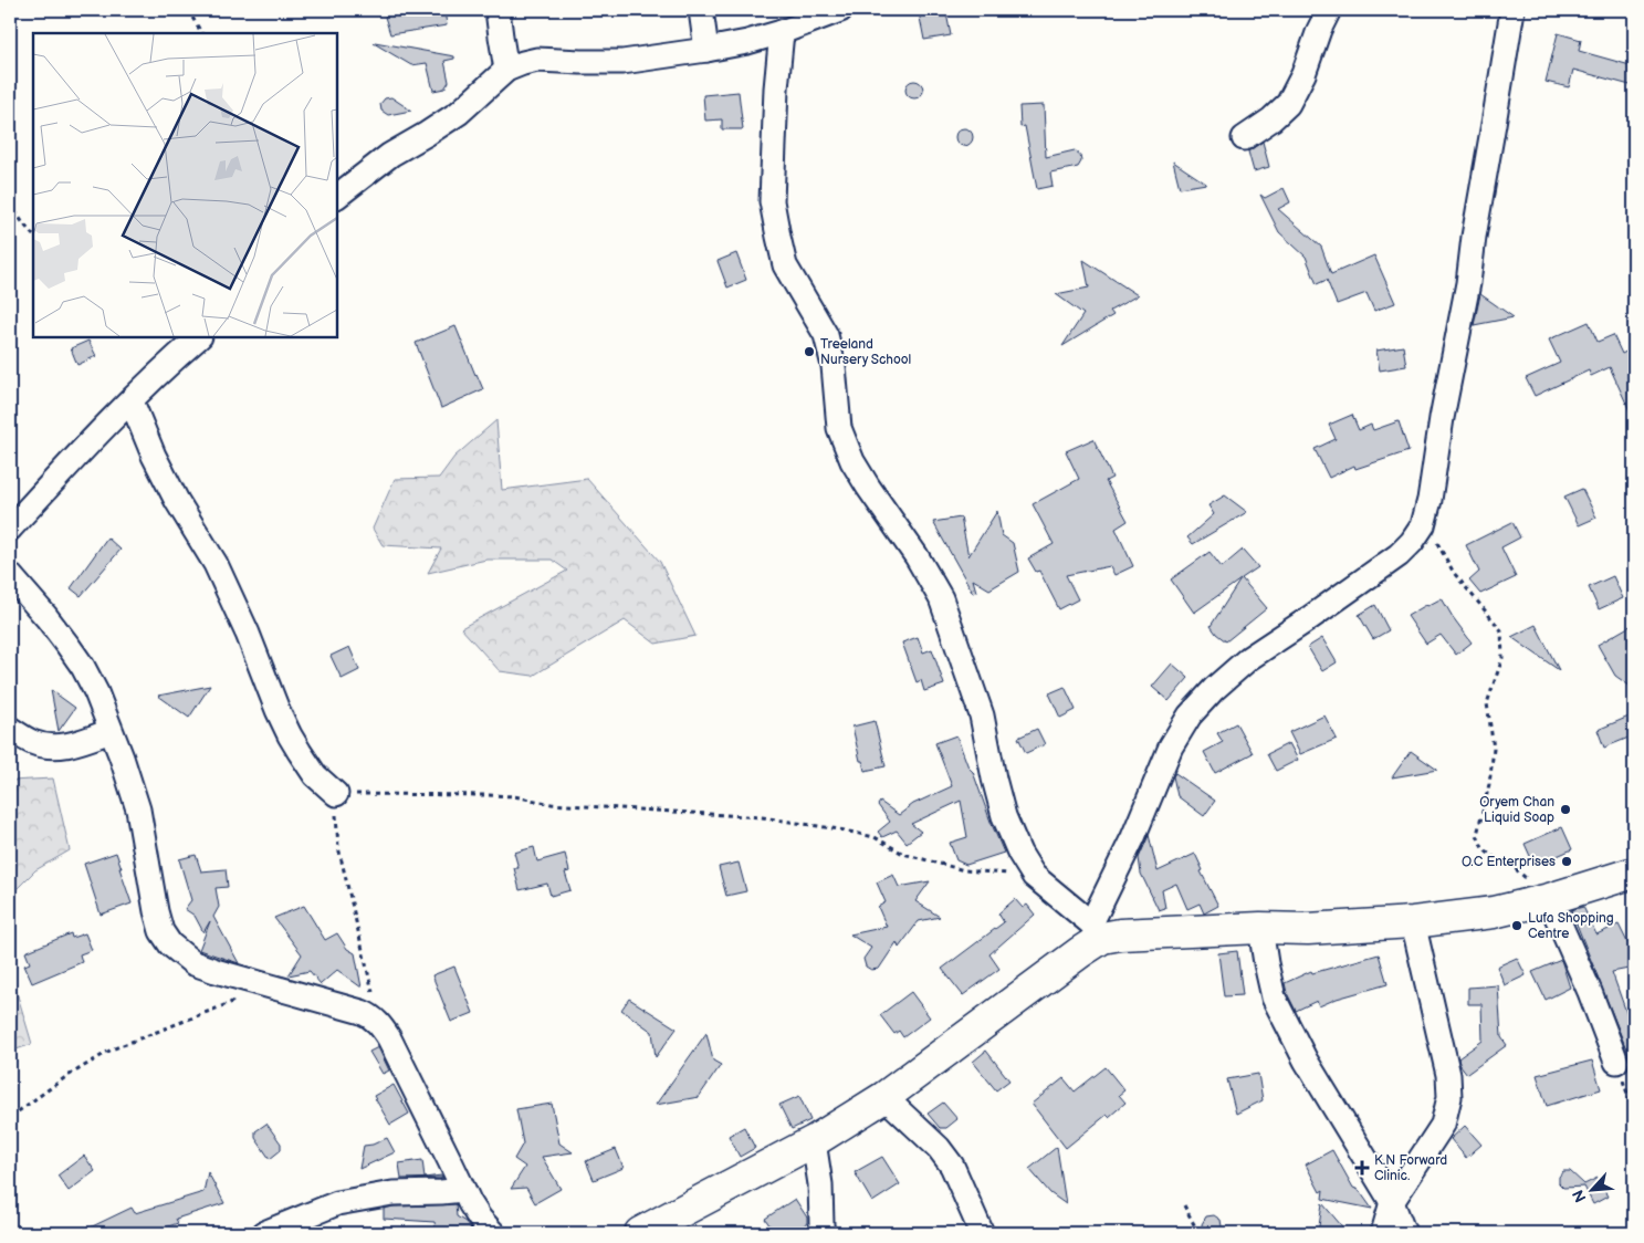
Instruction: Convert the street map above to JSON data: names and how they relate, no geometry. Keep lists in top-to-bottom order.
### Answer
{
  "places": {
    "other": [
      "Treeland Nursery School",
      "Oryem Chan Liquid Soap",
      "O.C Enterprises",
      "Lufa Shopping Centre"
    ],
    "health": ["K.N Forward Clinic."]
  },
  "north": "bottom left"
}
